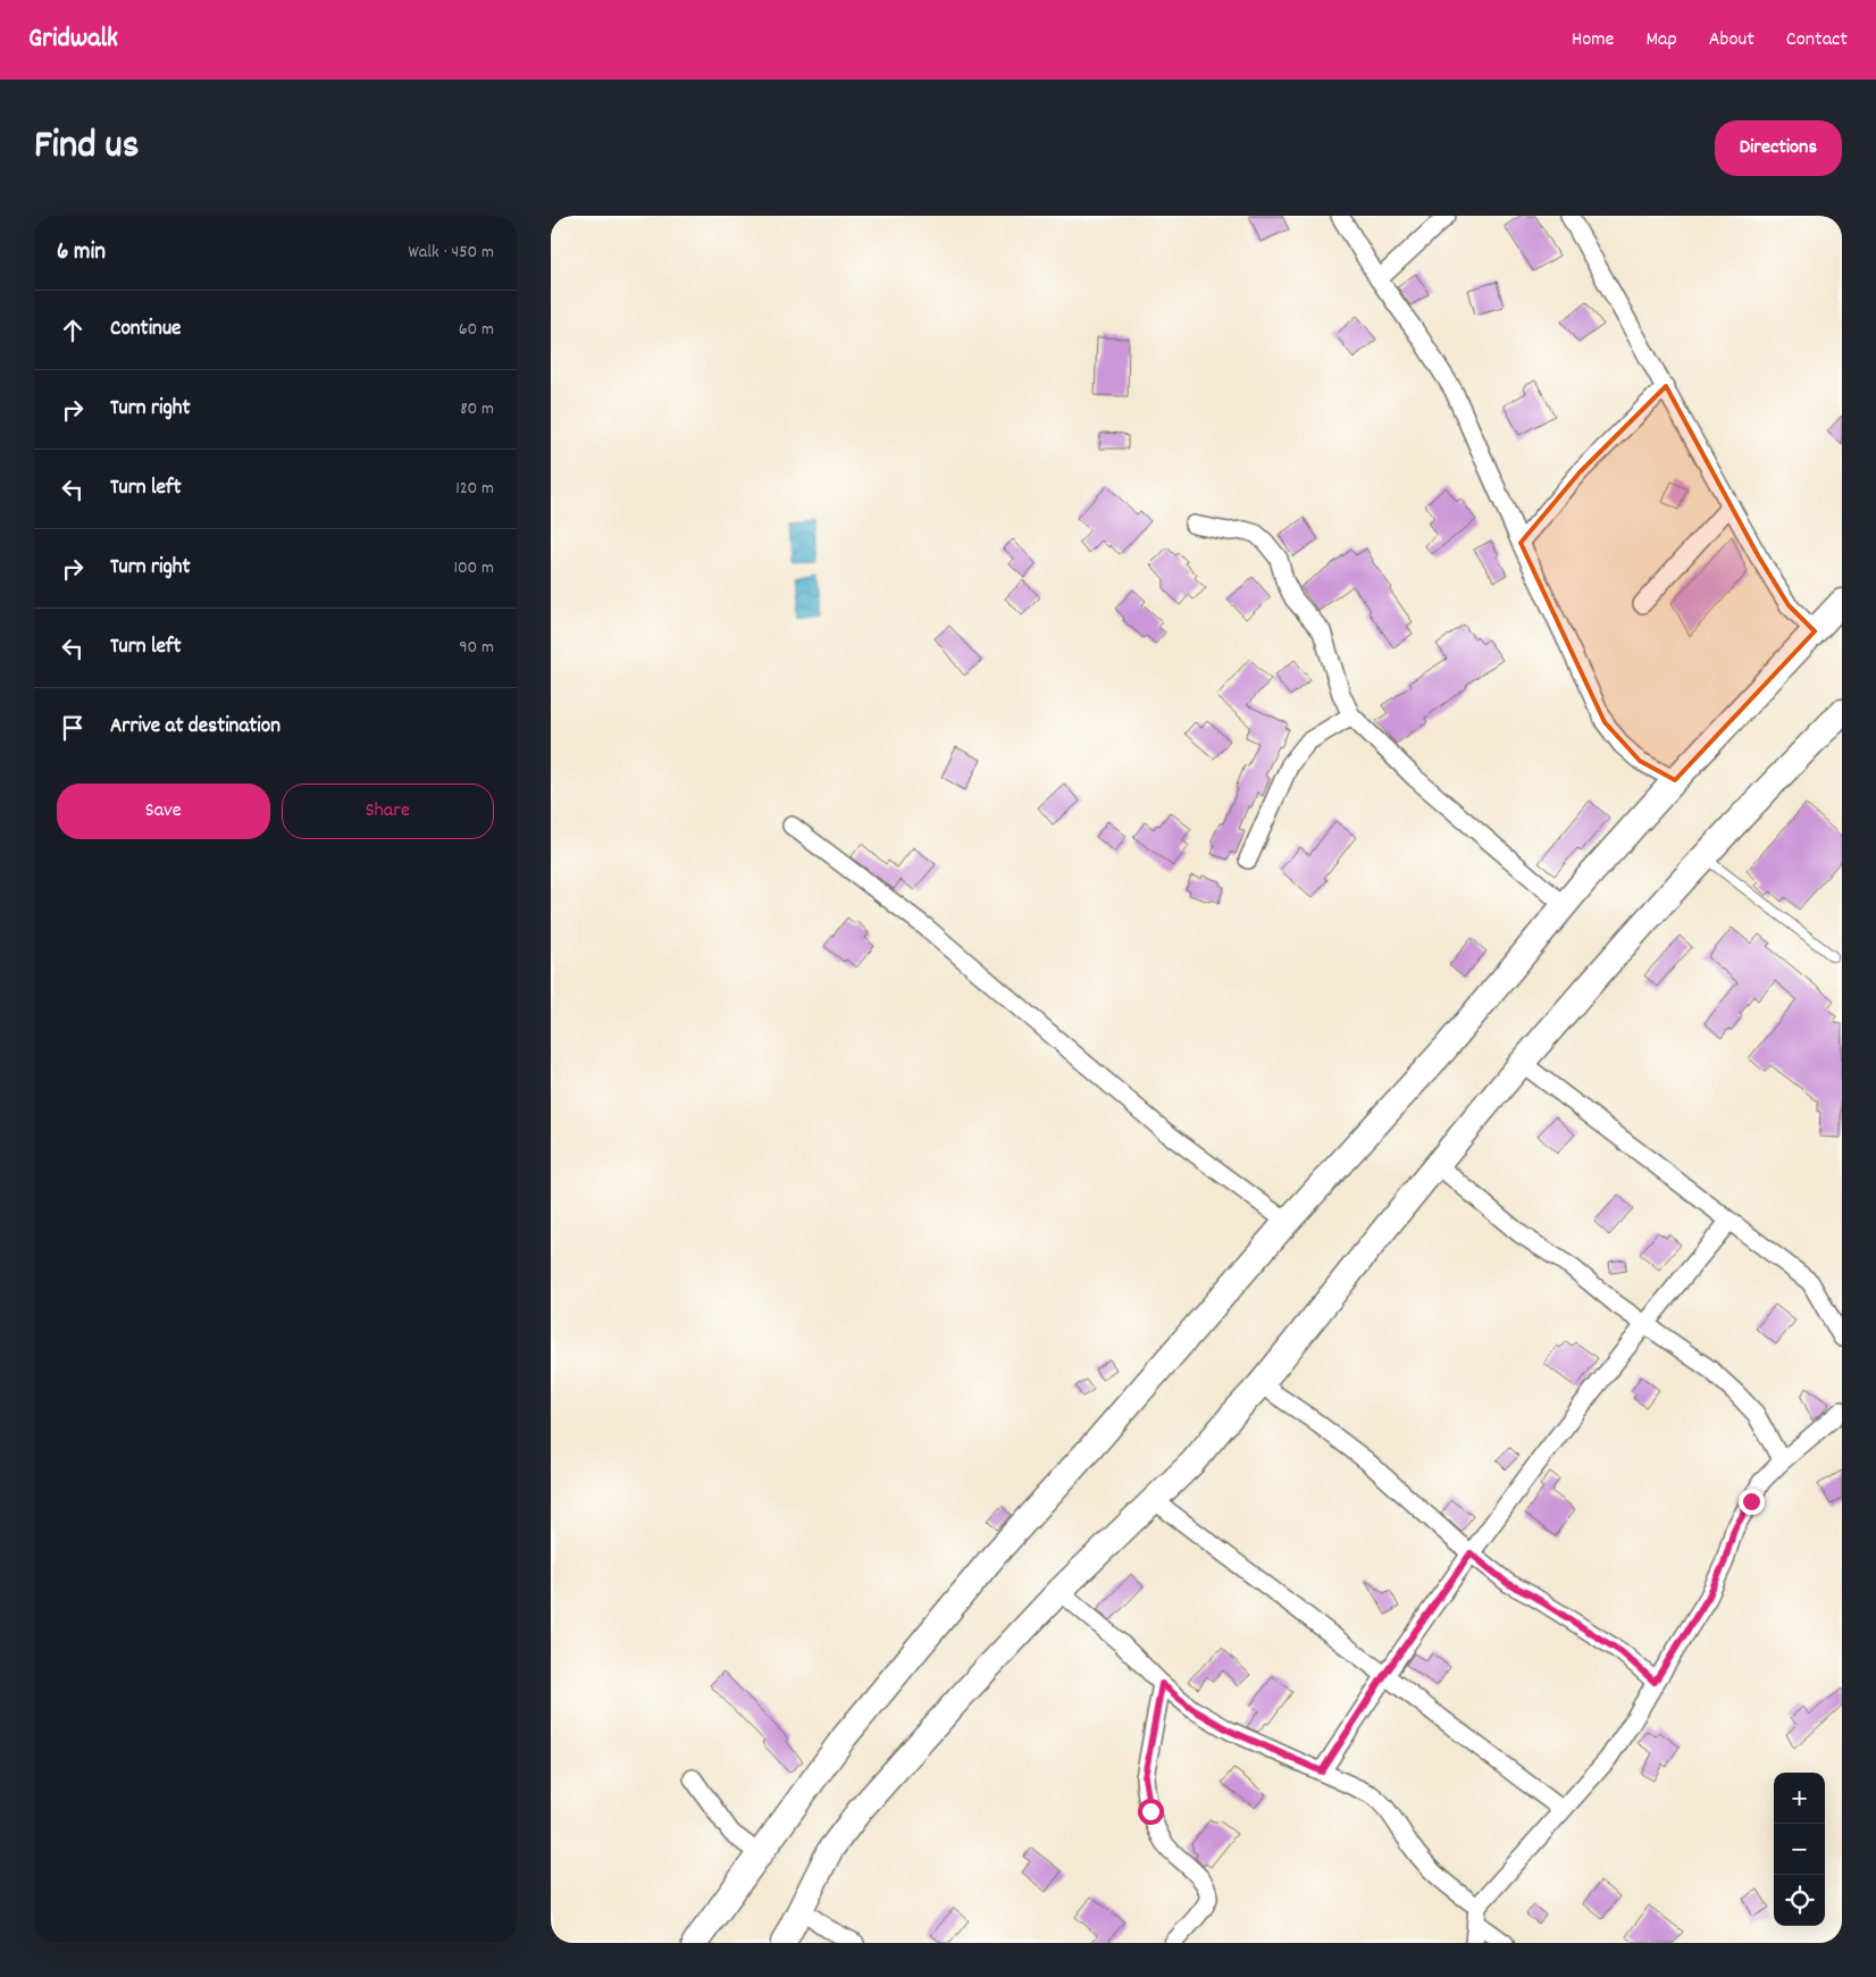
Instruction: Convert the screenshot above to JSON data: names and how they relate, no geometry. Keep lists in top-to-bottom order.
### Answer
{
  "page": {
    "header": "Gridwalk",
    "nav": [
      "Home",
      "Map",
      "About",
      "Contact"
    ],
    "title": "Find us",
    "buttons": [
      "Directions",
      ["Save", "Share"]
    ],
    "heading": ["6 min", "Walk · 450 m"],
    "list": [
      ["Continue", "60 m"],
      ["Turn right", "80 m"],
      ["Turn left", "120 m"],
      ["Turn right", "100 m"],
      ["Turn left", "90 m"],
      "Arrive at destination"
    ],
    "map_buttons": ["+", "−"]
  }
}
